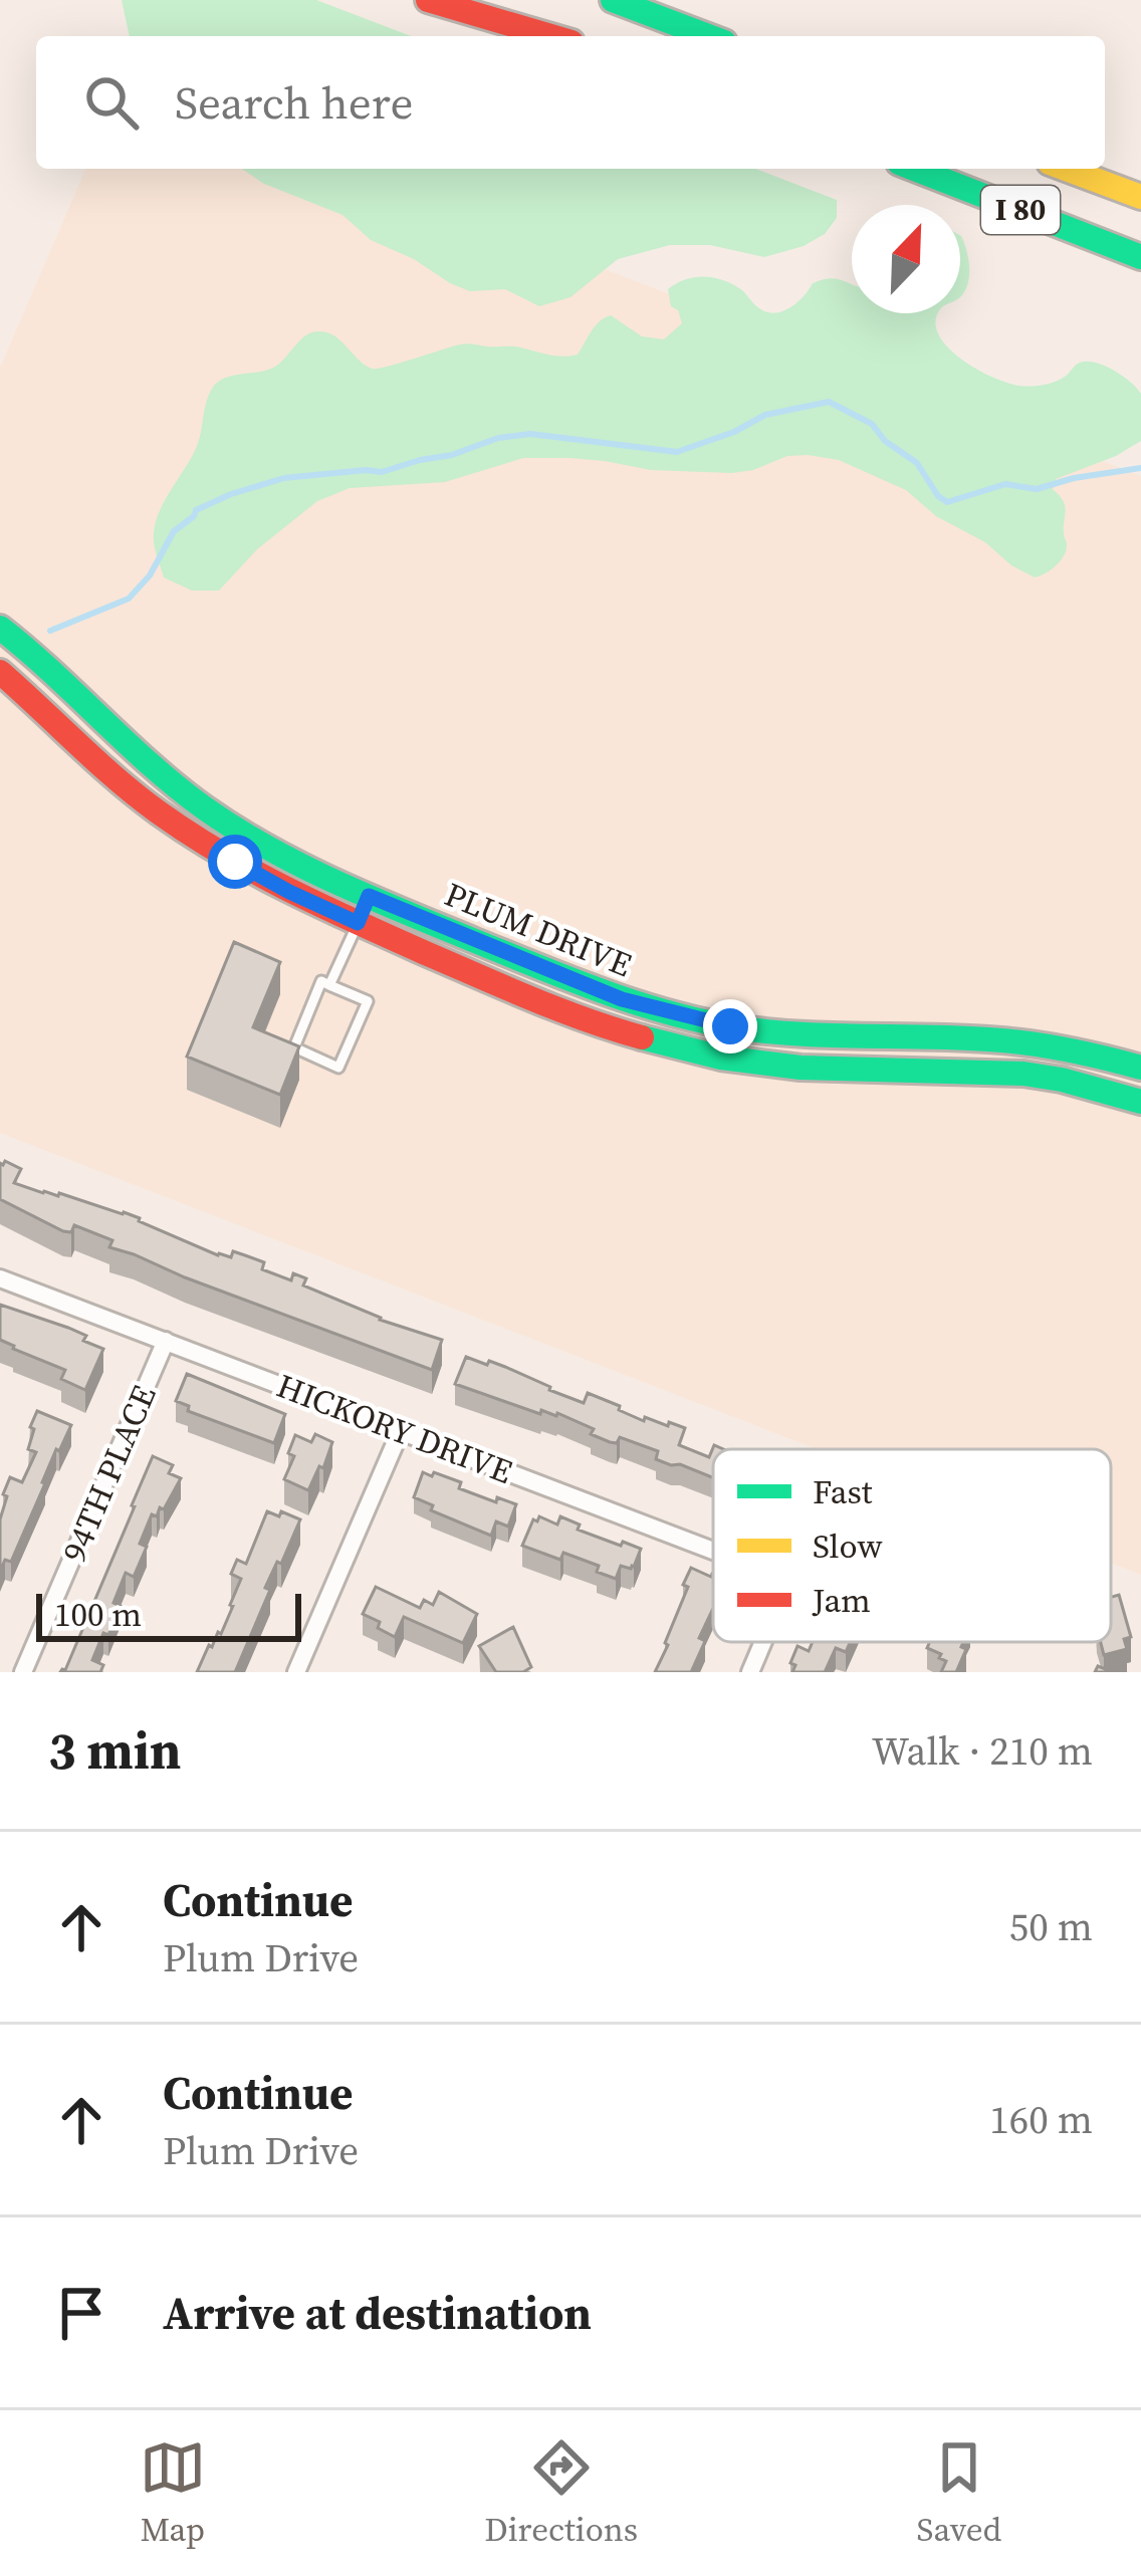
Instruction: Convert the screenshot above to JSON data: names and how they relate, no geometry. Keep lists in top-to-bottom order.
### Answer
{
  "streets": {
    "main road": ["I 80", "PLUM DRIVE"],
    "street": ["HICKORY DRIVE", "94TH PLACE"]
  },
  "crossings": [
    ["HICKORY DRIVE", "94TH PLACE"]
  ],
  "legend": ["Fast", "Slow", "Jam"],
  "scale_bar": "100 m",
  "north": "top right",
  "page": {
    "search": "Search here",
    "scale": "100 m",
    "heading": ["3 min", "Walk · 210 m"],
    "list": [
      ["Continue", "Plum Drive", "50 m"],
      ["Continue", "Plum Drive", "160 m"],
      "Arrive at destination"
    ],
    "nav": ["Map", "Directions", "Saved"]
  }
}
